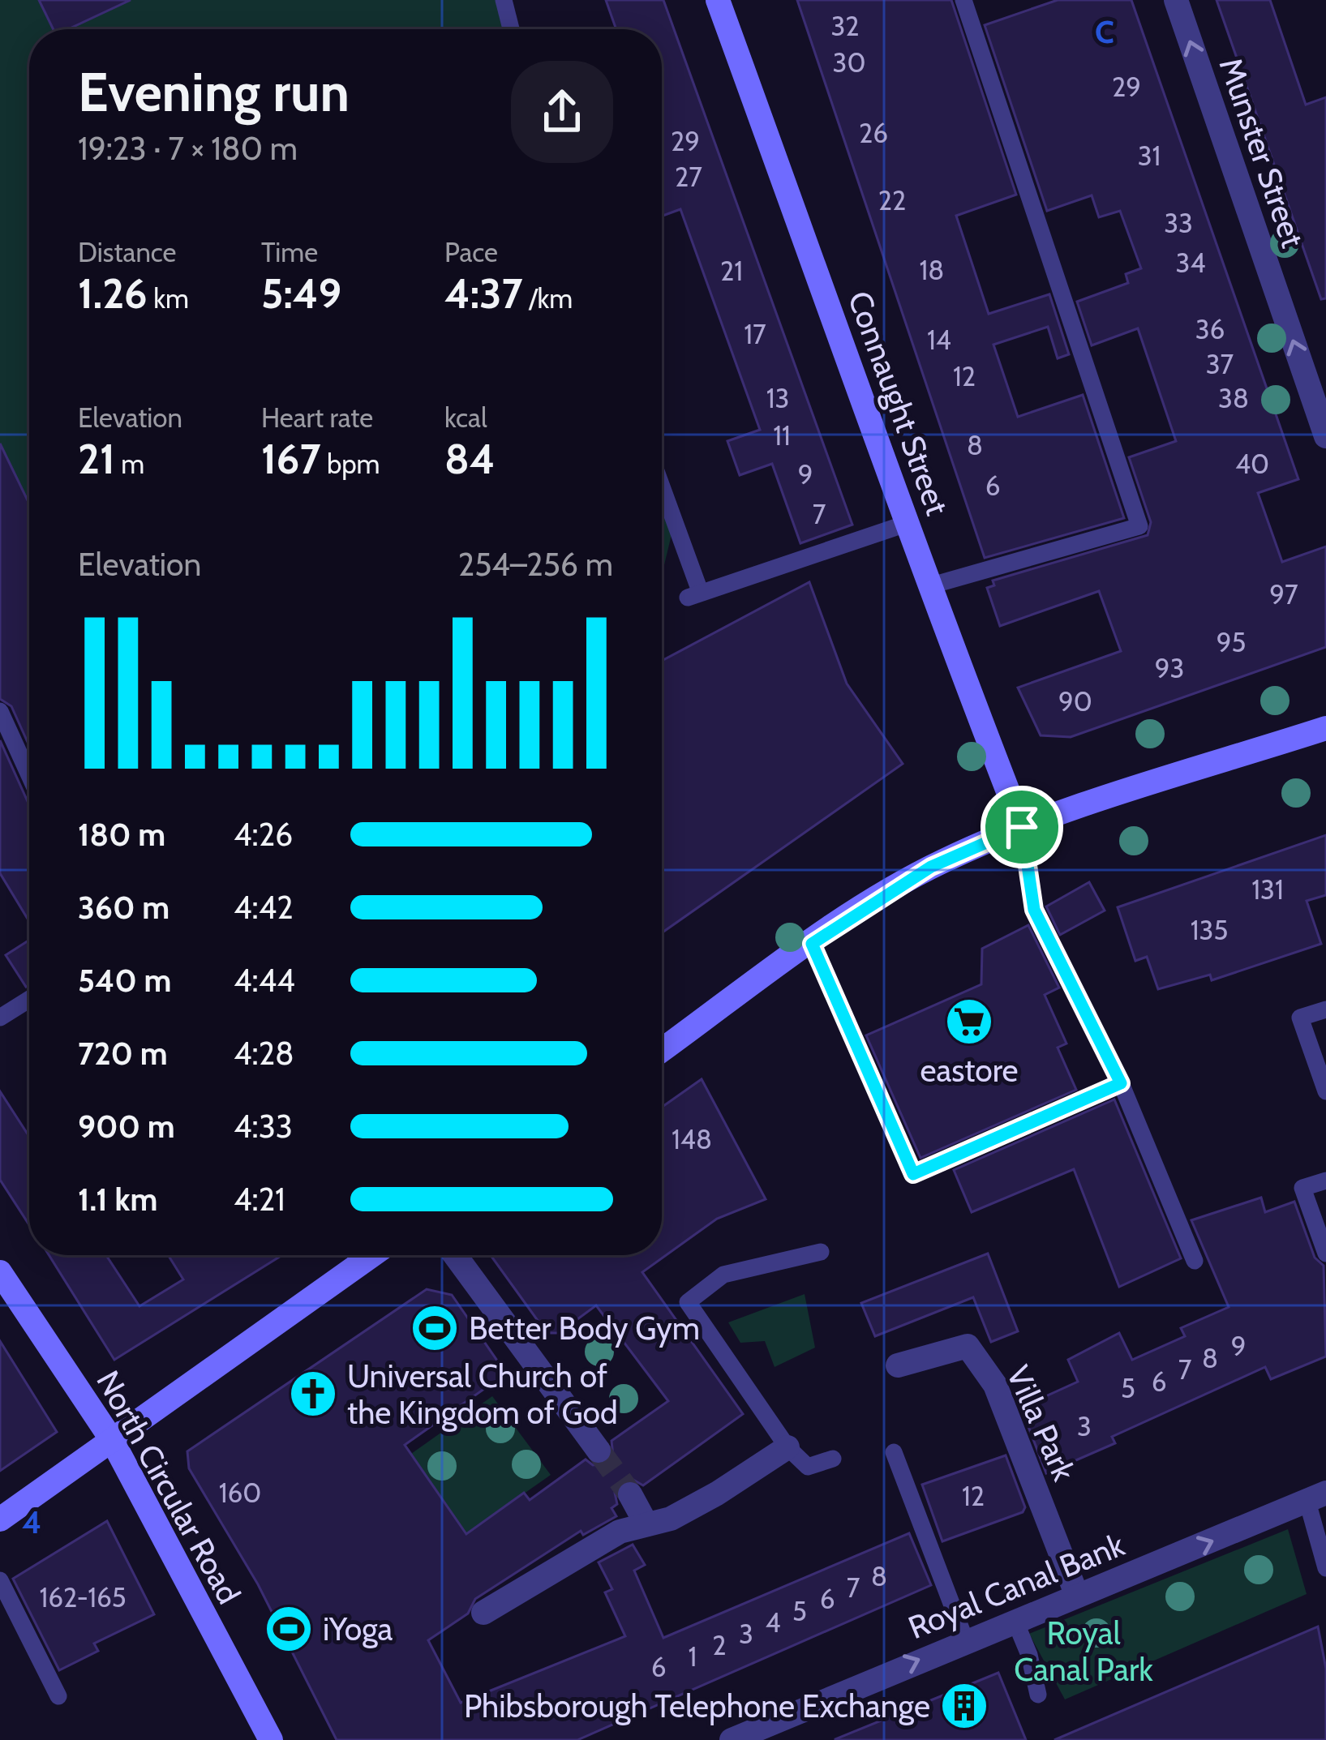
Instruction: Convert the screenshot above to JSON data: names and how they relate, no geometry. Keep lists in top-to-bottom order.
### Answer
{
  "streets": {
    "main road": ["Connaught Street", "North Circular Road"],
    "street": ["Munster Street", "Villa Park", "Royal Canal Bank"]
  },
  "crossings": [
    ["Villa Park", "Royal Canal Bank"]
  ],
  "one_way": ["Munster Street", "Royal Canal Bank"],
  "parks": ["Royal Canal Park"],
  "places": {
    "supermarket": ["eastore"],
    "sports": ["Better Body Gym", "iYoga"],
    "church": ["Universal Church of the Kingdom of God"],
    "building": ["Phibsborough Telephone Exchange"]
  },
  "house_numbers": [
    "32",
    "30",
    "29",
    "26",
    "29",
    "31",
    "27",
    "22",
    "33",
    "34",
    "18",
    "21",
    "36",
    "17",
    "14",
    "37",
    "12",
    "13",
    "38",
    "11",
    "8",
    "40",
    "9",
    "6",
    "7",
    "97",
    "95",
    "93",
    "90",
    "131",
    "135",
    "148",
    "9",
    "8",
    "7",
    "6",
    "5",
    "3",
    "160",
    "12",
    "8",
    "7",
    "162-165",
    "6",
    "5",
    "4",
    "3",
    "2",
    "1",
    "6"
  ],
  "page": {
    "heading": ["Evening run", "19:23 · 7 × 180 m"],
    "stats": [
      ["Distance", "1.26 km"],
      ["Time", "5:49"],
      ["Pace", "4:37 /km"],
      ["Elevation", "21 m"],
      ["Heart rate", "167 bpm"],
      ["kcal", "84"]
    ],
    "chart": ["Elevation", "254–256 m"],
    "list": [
      {
        "name": "180 m",
        "note": "4:26"
      },
      {
        "name": "360 m",
        "note": "4:42"
      },
      {
        "name": "540 m",
        "note": "4:44"
      },
      {
        "name": "720 m",
        "note": "4:28"
      },
      {
        "name": "900 m",
        "note": "4:33"
      },
      {
        "name": "1.1 km",
        "note": "4:21"
      }
    ]
  },
  "grid": {
    "columns": ["C"],
    "rows": ["4"]
  }
}
